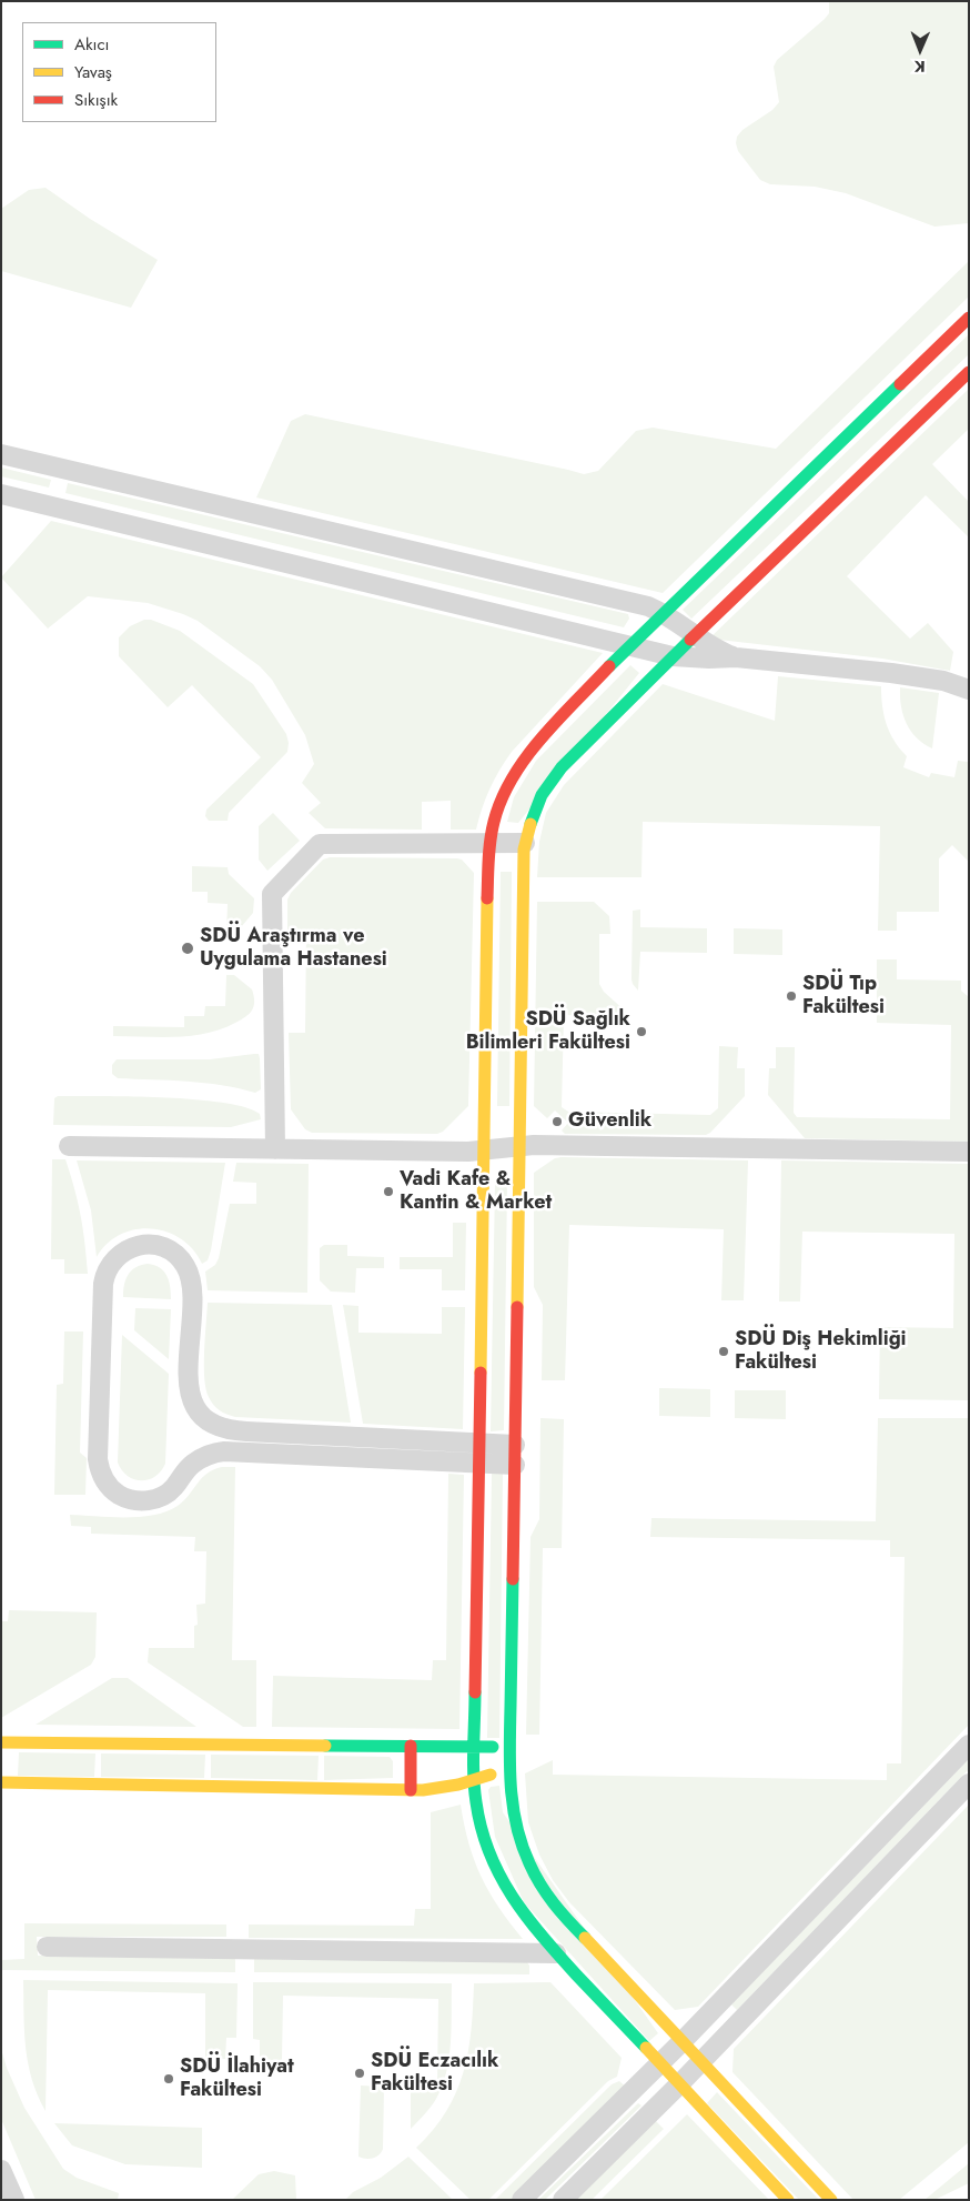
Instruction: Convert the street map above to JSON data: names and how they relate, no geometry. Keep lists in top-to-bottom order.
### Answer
{
  "places": [
    "SDÜ Araştırma ve Uygulama Hastanesi",
    "SDÜ Tıp Fakültesi",
    "SDÜ Sağlık Bilimleri Fakültesi",
    "Güvenlik",
    "Vadi Kafe & Kantin & Market",
    "SDÜ Diş Hekimliği Fakültesi",
    "SDÜ Eczacılık Fakültesi",
    "SDÜ İlahiyat Fakültesi"
  ],
  "legend": ["Akıcı", "Yavaş", "Sıkışık"],
  "north": "bottom"
}
